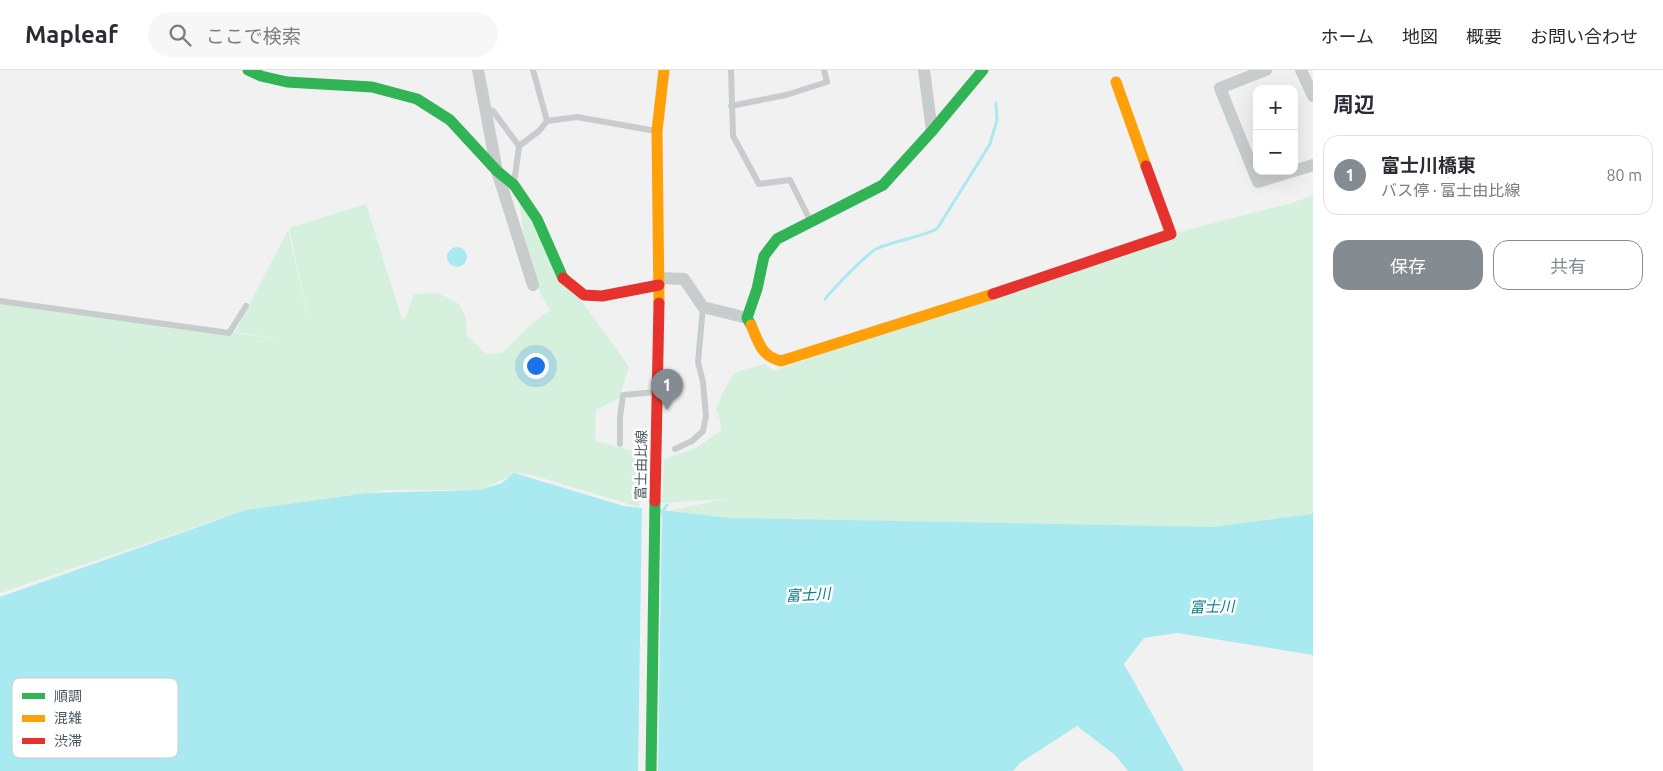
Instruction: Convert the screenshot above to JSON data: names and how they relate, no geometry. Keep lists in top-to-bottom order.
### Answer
{
  "streets": {
    "street": ["富士由比線"]
  },
  "water": ["富士川"],
  "legend": ["順調", "混雑", "渋滞"],
  "page": {
    "header": "Mapleaf",
    "search": "ここで検索",
    "nav": [
      "ホーム",
      "地図",
      "概要",
      "お問い合わせ"
    ],
    "heading": "周辺",
    "map_buttons": ["+", "−"],
    "list": [
      {
        "mark": "1",
        "name": "富士川橋東",
        "note": "バス停 · 富士由比線",
        "value": "80 m"
      }
    ],
    "buttons": ["保存", "共有"],
    "pins": "1"
  }
}
